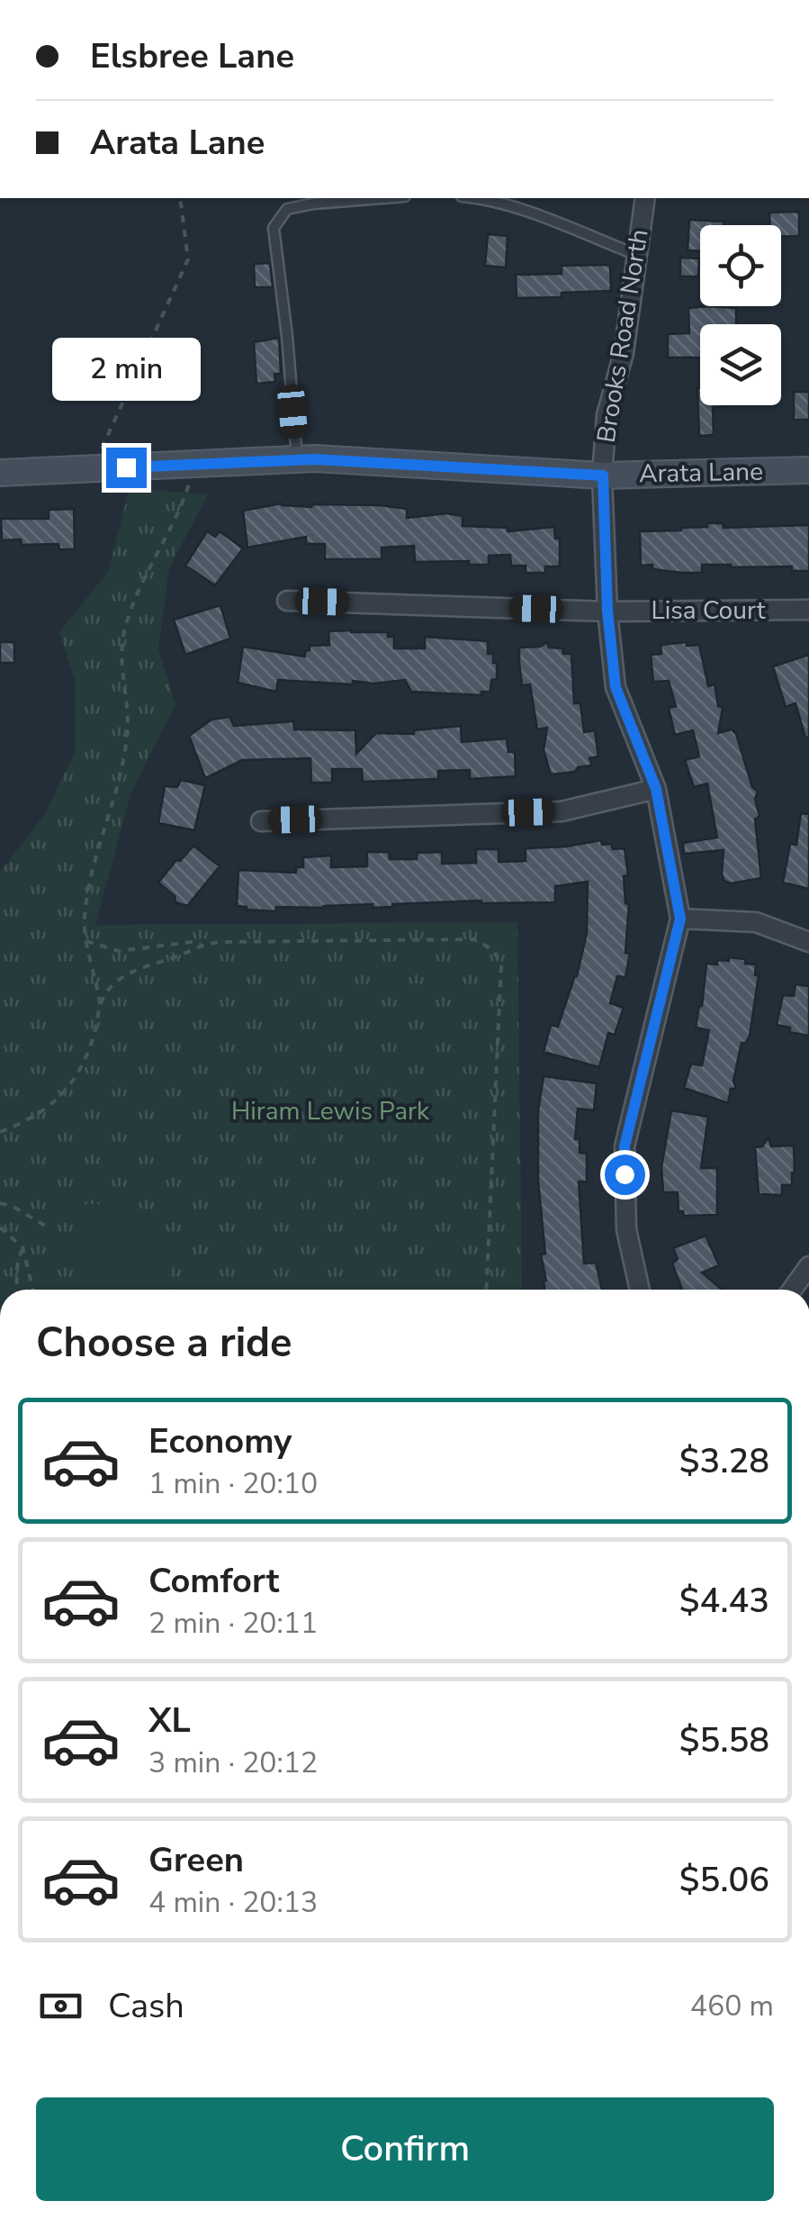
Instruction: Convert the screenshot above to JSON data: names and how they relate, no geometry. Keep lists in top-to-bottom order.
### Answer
{
  "streets": {
    "street": ["Brooks Road North", "Arata Lane", "Lisa Court"]
  },
  "crossings": [
    ["Brooks Road North", "Arata Lane"],
    ["Brooks Road North", "Lisa Court"]
  ],
  "parks": ["Hiram Lewis Park"],
  "page": {
    "banner": ["Elsbree Lane", "Arata Lane"],
    "bubble": "2 min",
    "heading": "Choose a ride",
    "list": [
      {
        "name": "Economy",
        "note": "1 min · 20:10",
        "value": "$3.28"
      },
      {
        "name": "Comfort",
        "note": "2 min · 20:11",
        "value": "$4.43"
      },
      {
        "name": "XL",
        "note": "3 min · 20:12",
        "value": "$5.58"
      },
      {
        "name": "Green",
        "note": "4 min · 20:13",
        "value": "$5.06"
      }
    ],
    "pay": ["Cash", "460 m"],
    "buttons": "Confirm"
  }
}
